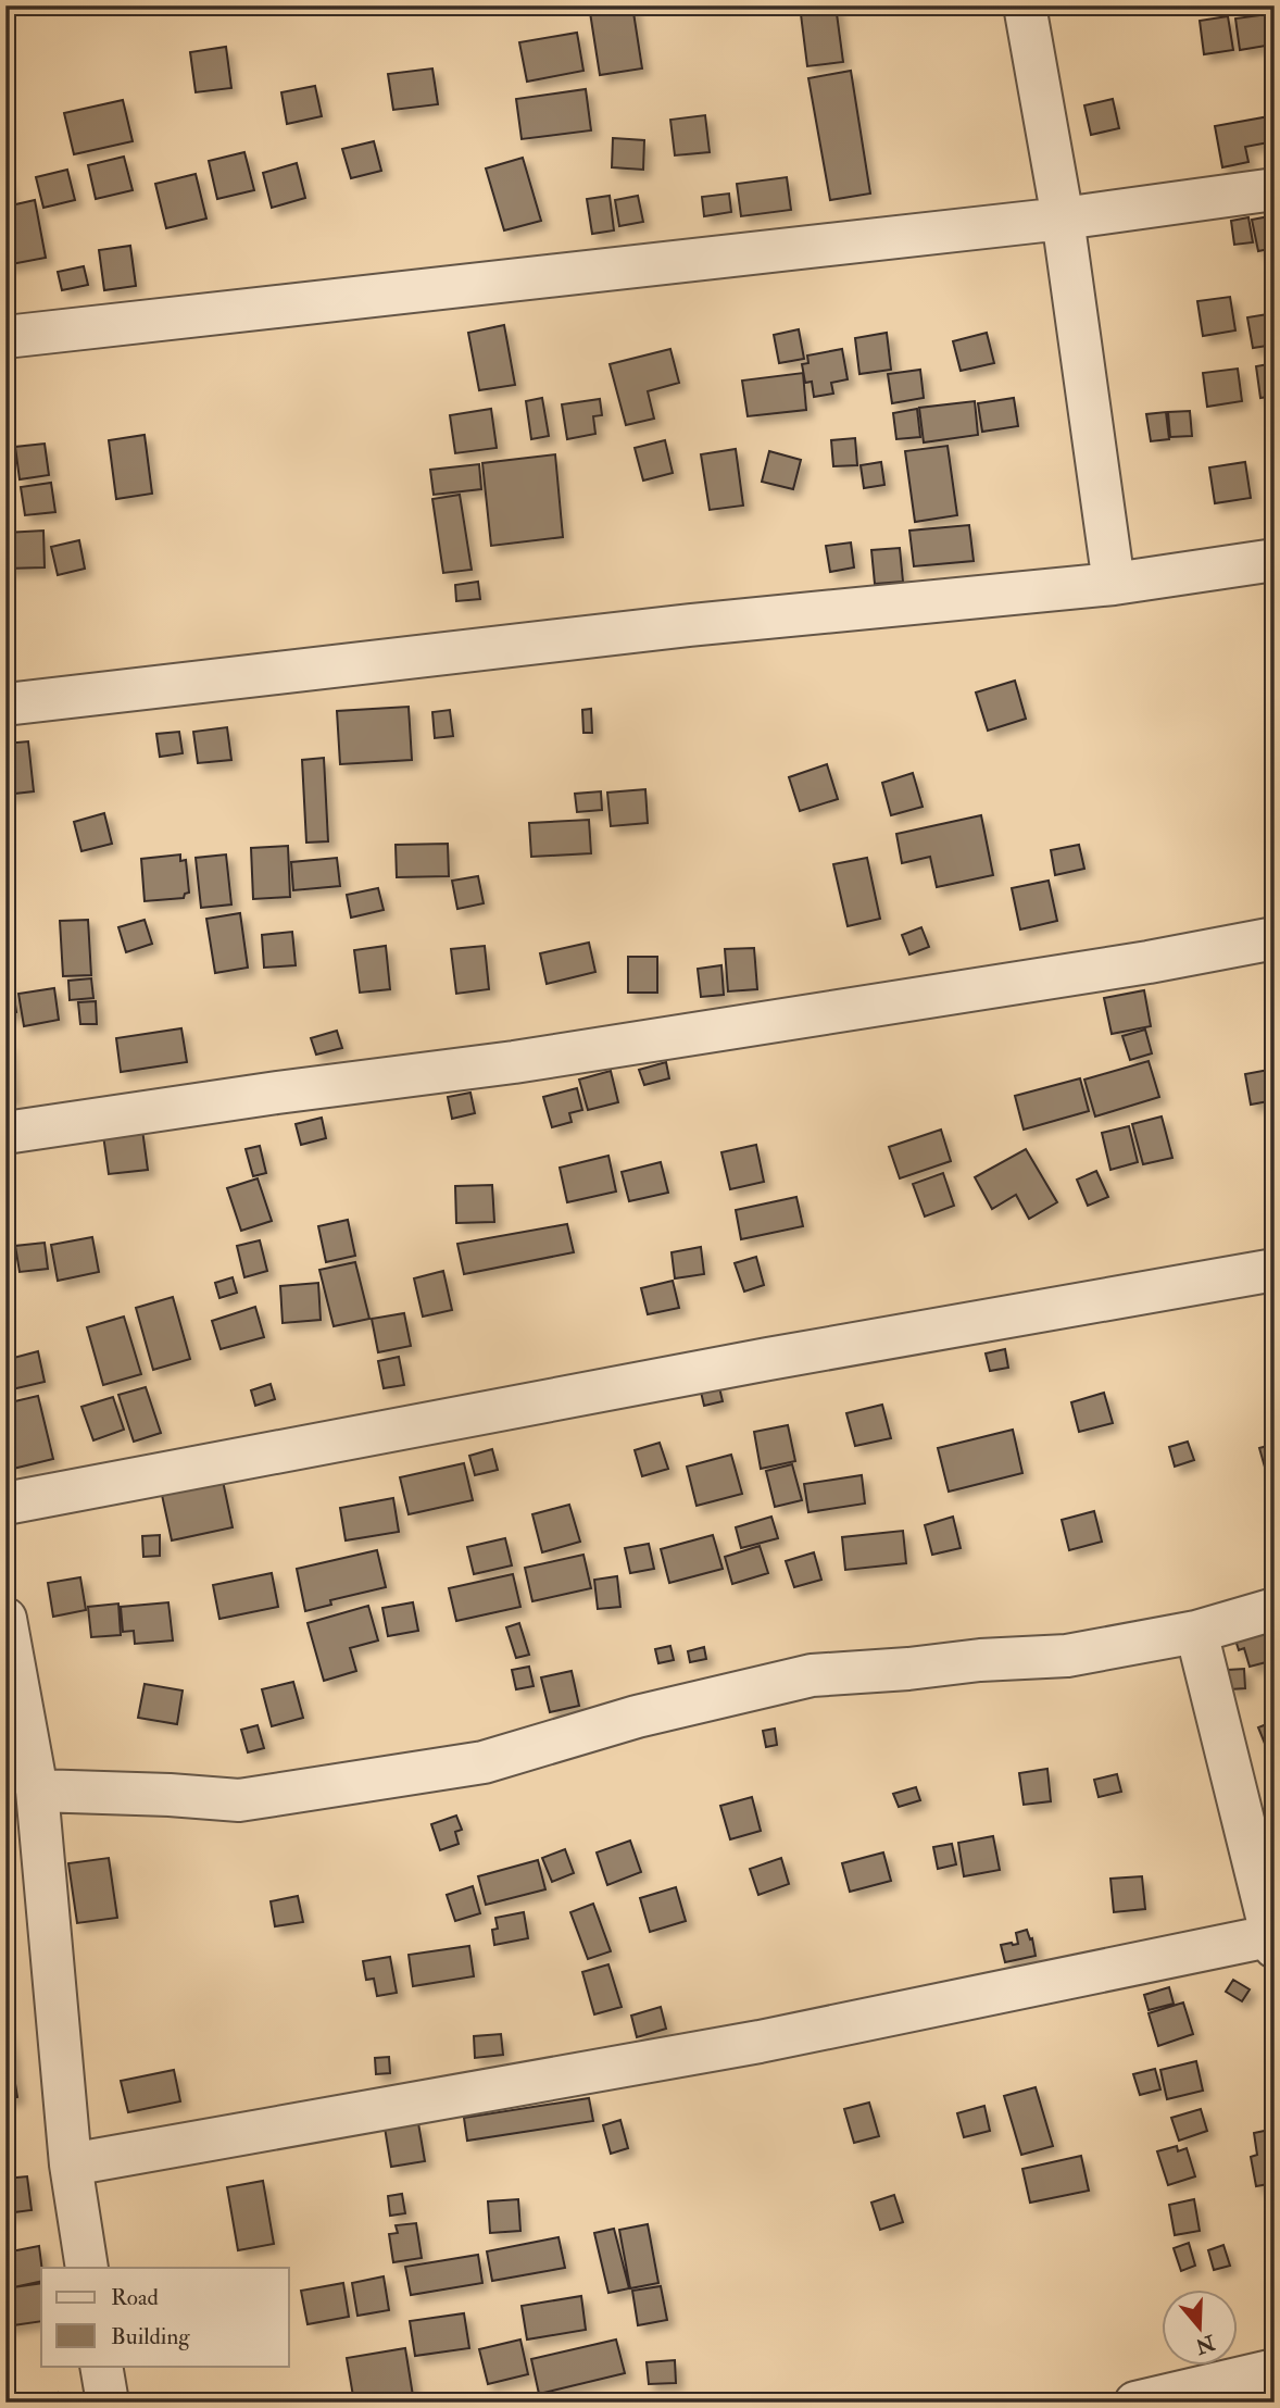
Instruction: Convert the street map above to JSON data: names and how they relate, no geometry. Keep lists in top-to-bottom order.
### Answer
{
  "legend": ["Road", "Building"],
  "north": "bottom"
}
